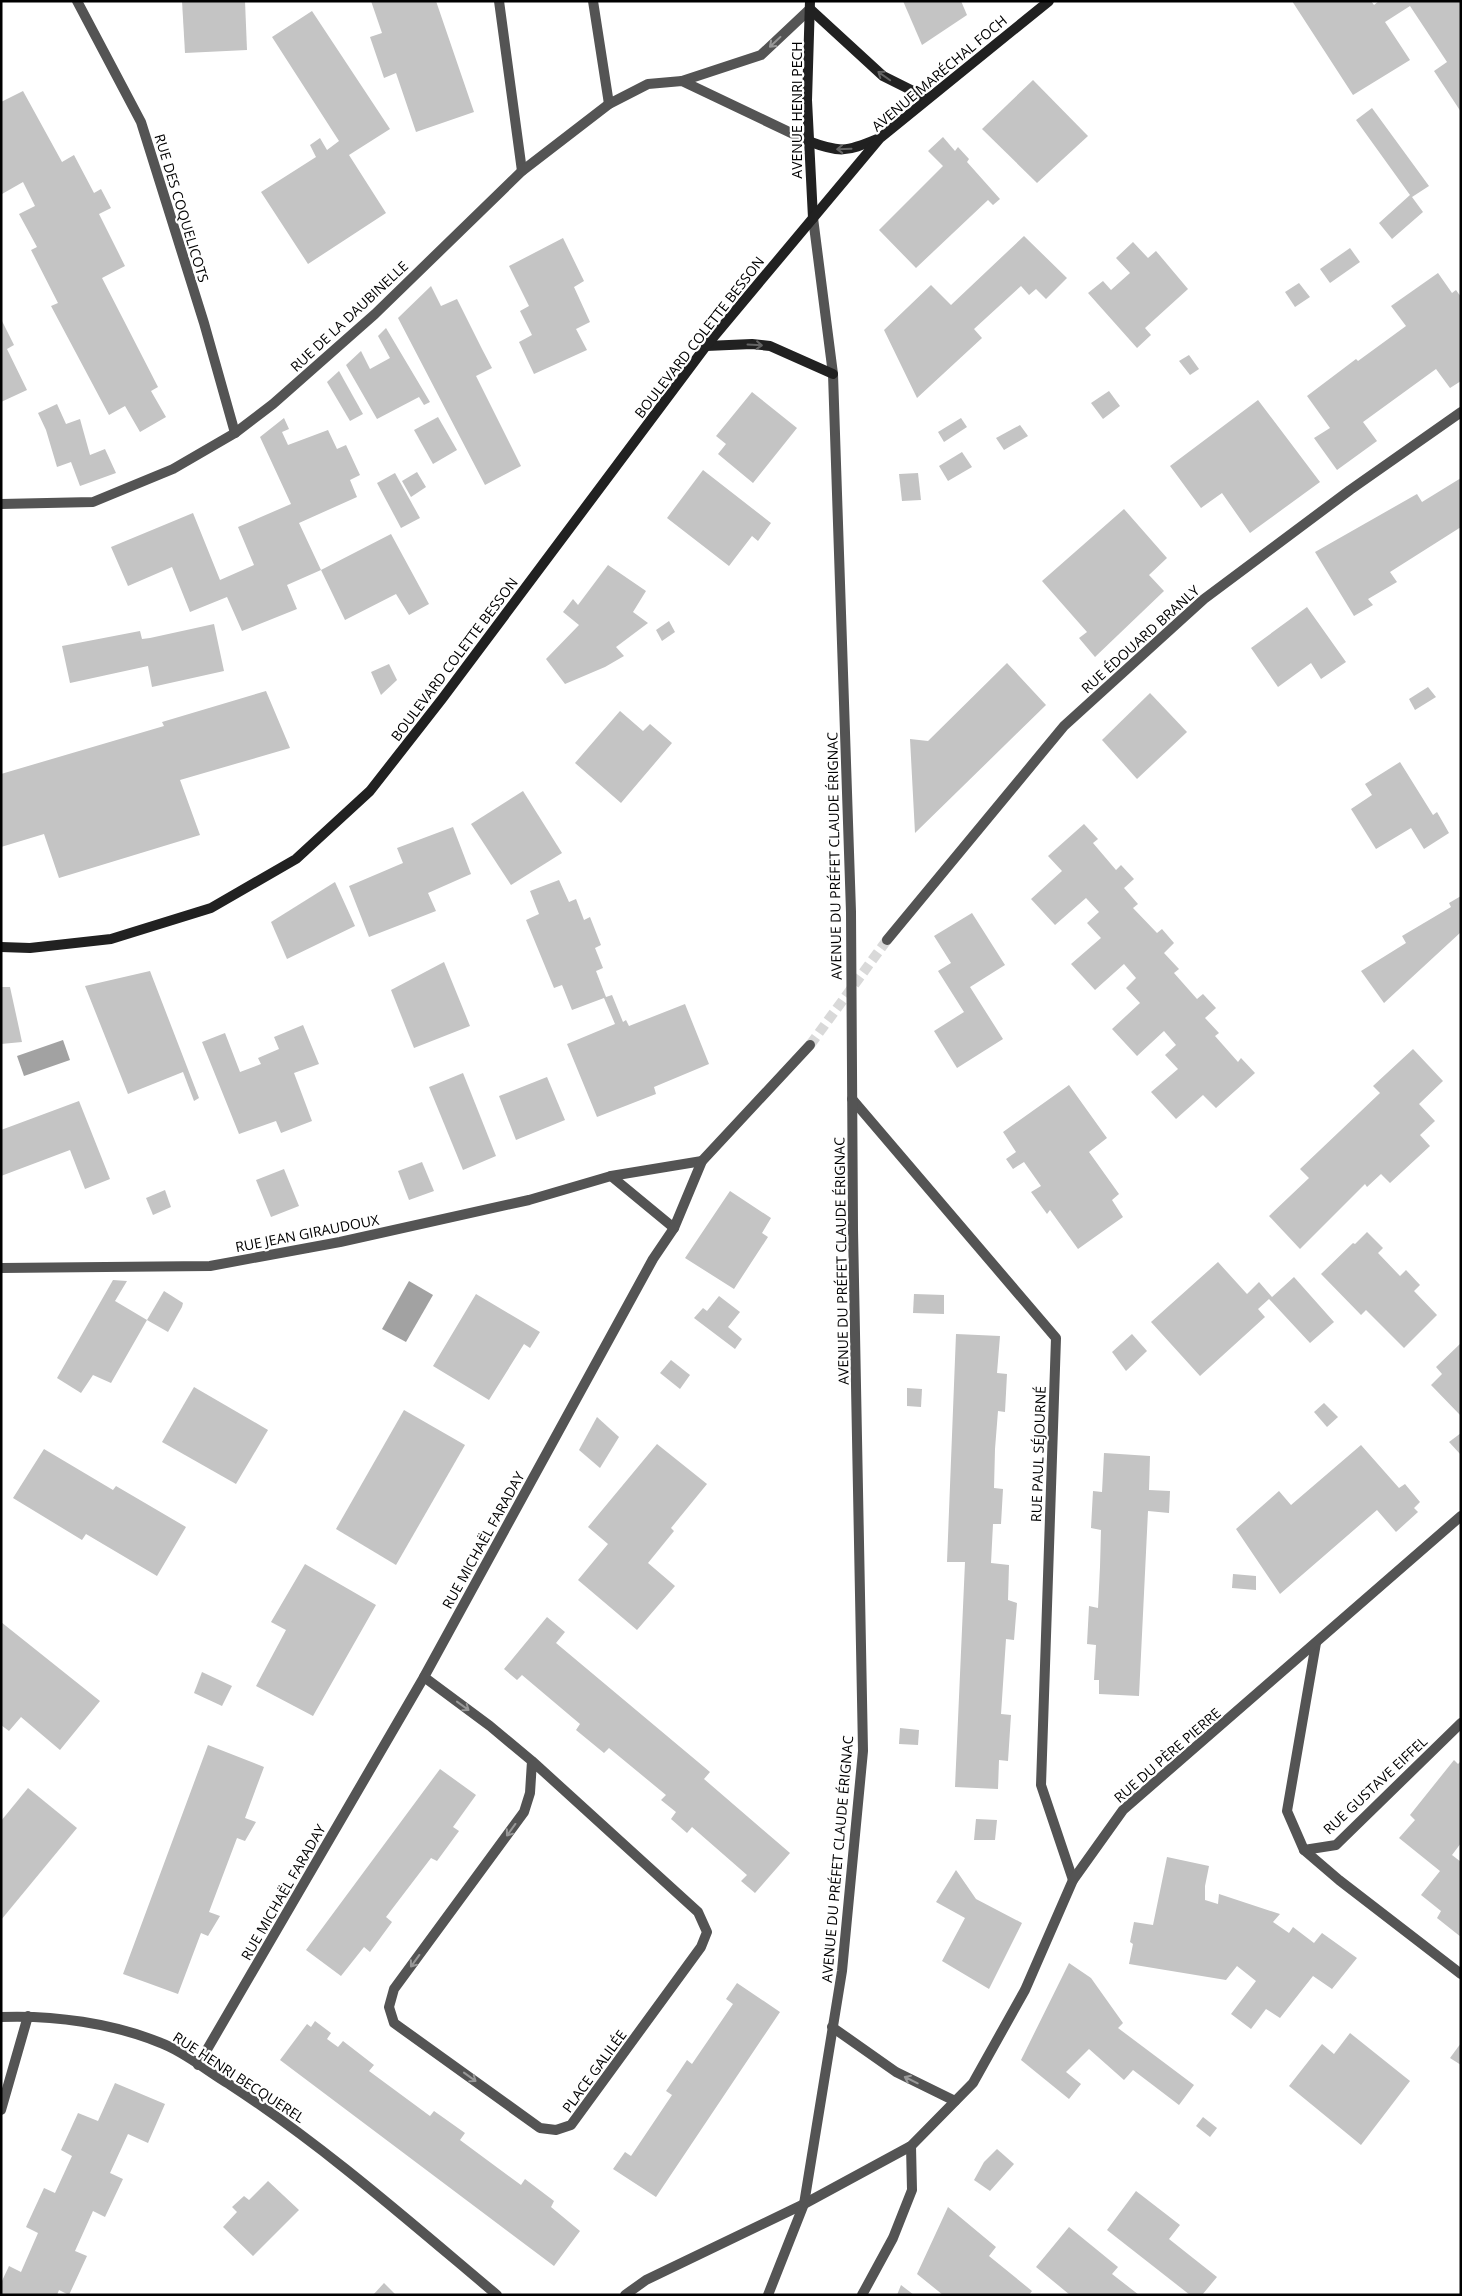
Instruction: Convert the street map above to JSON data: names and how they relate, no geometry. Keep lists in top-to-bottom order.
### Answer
{
  "streets": {
    "main road": ["AVENUE MARÉCHAL FOCH", "AVENUE HENRI PECH", "BOULEVARD COLETTE BESSON"],
    "street": [
      "RUE DES COQUELICOTS",
      "RUE DE LA DAUBINELLE",
      "RUE ÉDOUARD BRANLY",
      "AVENUE DU PRÉFET CLAUDE ÉRIGNAC",
      "RUE JEAN GIRAUDOUX",
      "RUE PAUL SÉJOURNÉ",
      "RUE MICHAËL FARADAY",
      "RUE DU PÈRE PIERRE",
      "RUE GUSTAVE EIFFEL",
      "PLACE GALILÉE",
      "RUE HENRI BECQUEREL"
    ]
  },
  "crossings": [
    ["AVENUE MARÉCHAL FOCH", "AVENUE HENRI PECH"],
    ["AVENUE MARÉCHAL FOCH", "BOULEVARD COLETTE BESSON"],
    ["AVENUE MARÉCHAL FOCH", "AVENUE DU PRÉFET CLAUDE ÉRIGNAC"],
    ["AVENUE HENRI PECH", "RUE DE LA DAUBINELLE"],
    ["AVENUE HENRI PECH", "BOULEVARD COLETTE BESSON"],
    ["AVENUE HENRI PECH", "AVENUE DU PRÉFET CLAUDE ÉRIGNAC"],
    ["RUE DES COQUELICOTS", "RUE DE LA DAUBINELLE"],
    ["BOULEVARD COLETTE BESSON", "AVENUE DU PRÉFET CLAUDE ÉRIGNAC"],
    ["AVENUE DU PRÉFET CLAUDE ÉRIGNAC", "RUE PAUL SÉJOURNÉ"],
    ["AVENUE DU PRÉFET CLAUDE ÉRIGNAC", "RUE DU PÈRE PIERRE"],
    ["RUE JEAN GIRAUDOUX", "RUE MICHAËL FARADAY"],
    ["RUE PAUL SÉJOURNÉ", "RUE DU PÈRE PIERRE"],
    ["RUE MICHAËL FARADAY", "PLACE GALILÉE"],
    ["RUE MICHAËL FARADAY", "RUE HENRI BECQUEREL"]
  ]
}
